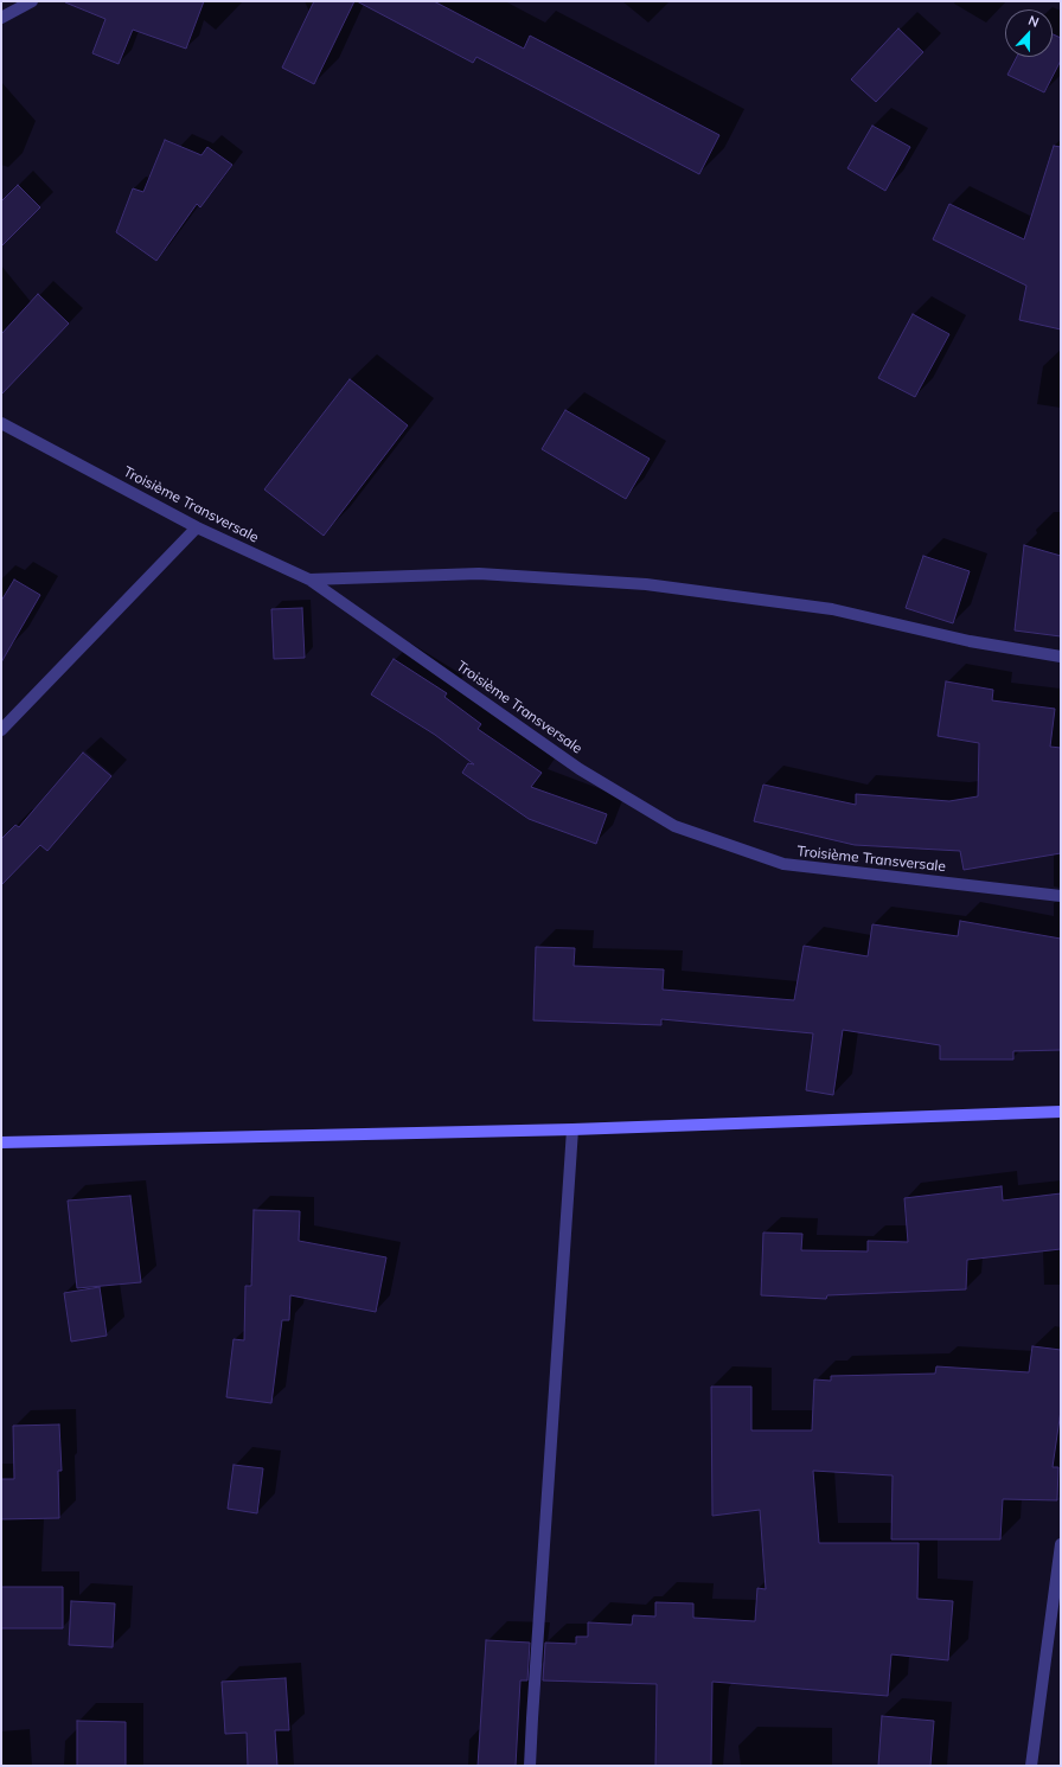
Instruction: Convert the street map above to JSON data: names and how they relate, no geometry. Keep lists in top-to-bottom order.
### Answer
{
  "streets": {
    "street": ["Troisième Transversale"]
  },
  "north": "top"
}
